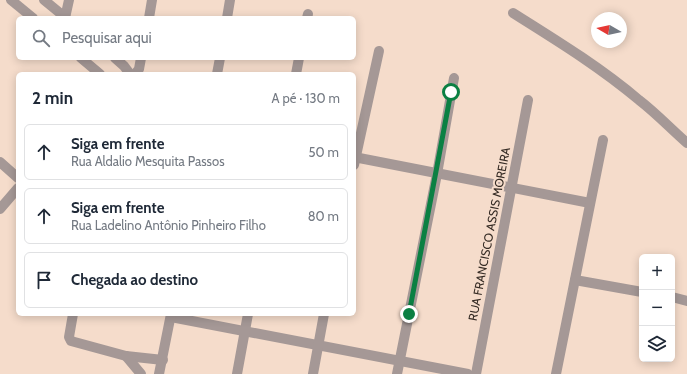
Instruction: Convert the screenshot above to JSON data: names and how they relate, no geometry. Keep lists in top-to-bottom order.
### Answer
{
  "streets": {
    "street": ["RUA FRANCISCO ASSIS MOREIRA"]
  },
  "north": "left",
  "page": {
    "search": "Pesquisar aqui",
    "heading": ["2 min", "A pé · 130 m"],
    "list": [
      ["Siga em frente", "Rua Aldalio Mesquita Passos", "50 m"],
      ["Siga em frente", "Rua Ladelino Antônio Pinheiro Filho", "80 m"],
      "Chegada ao destino"
    ],
    "map_buttons": ["+", "−"]
  }
}
